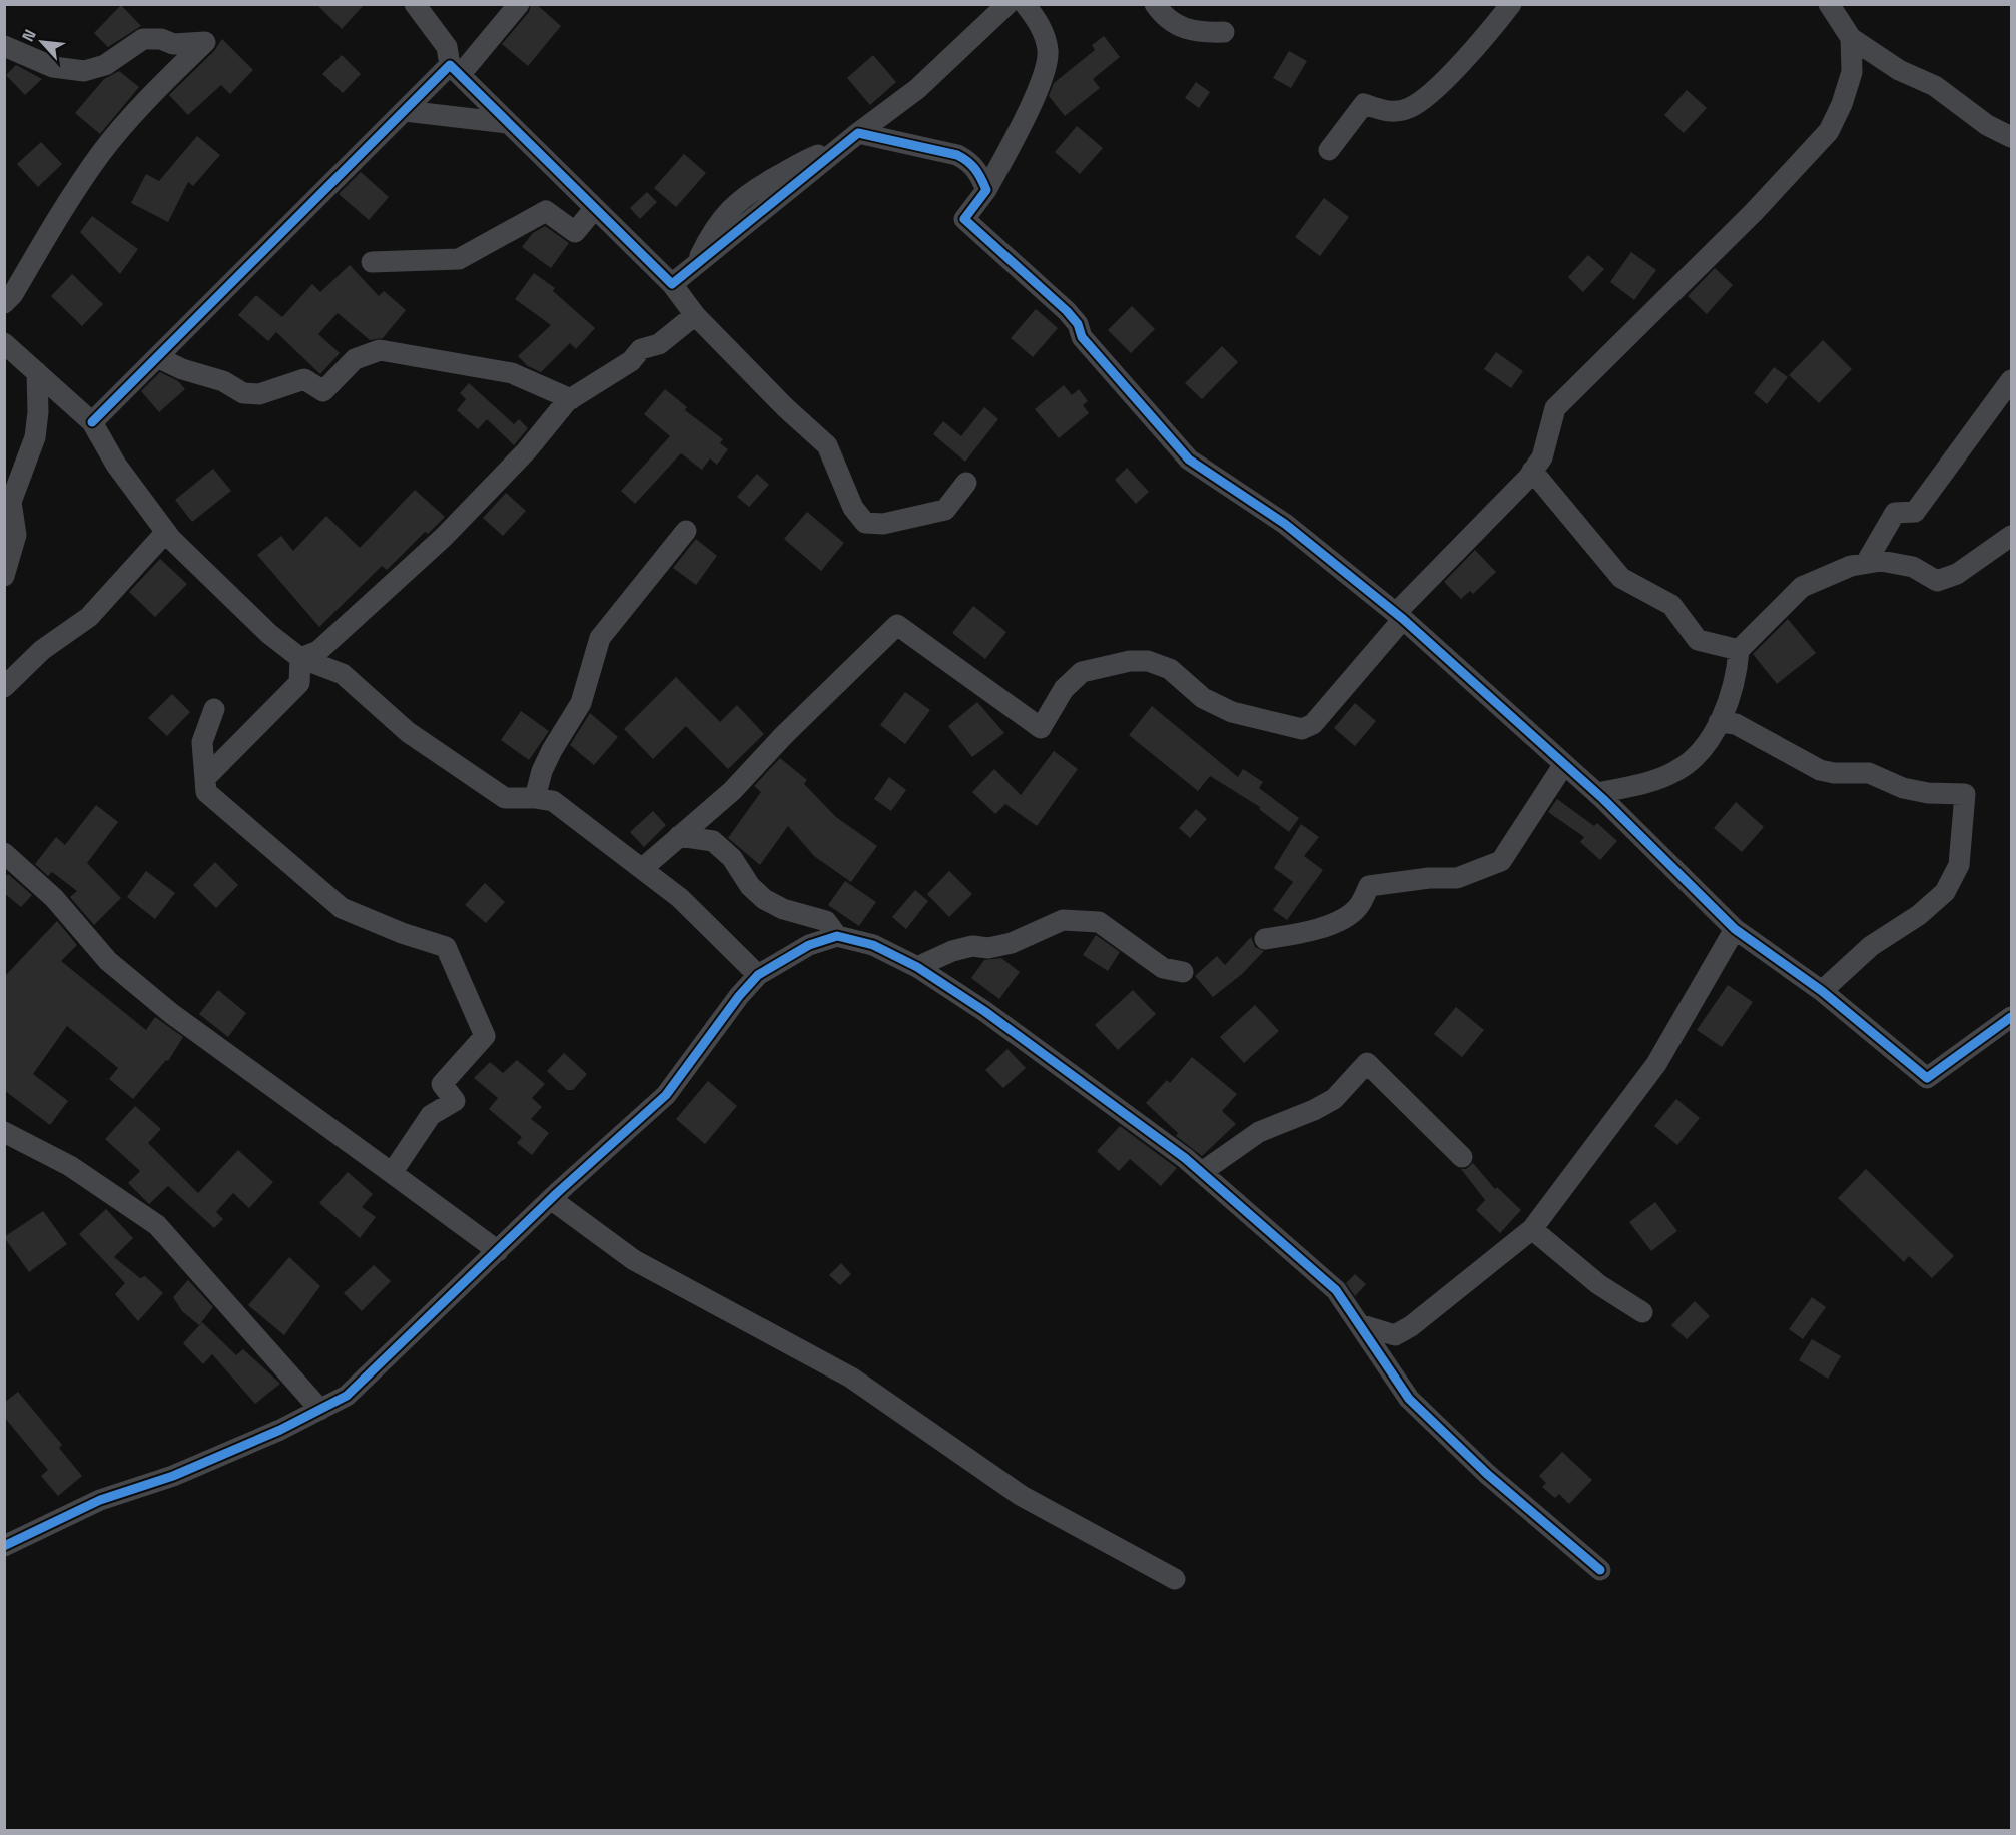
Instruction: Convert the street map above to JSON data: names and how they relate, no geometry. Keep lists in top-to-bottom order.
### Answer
{
  "north": "top left"
}
